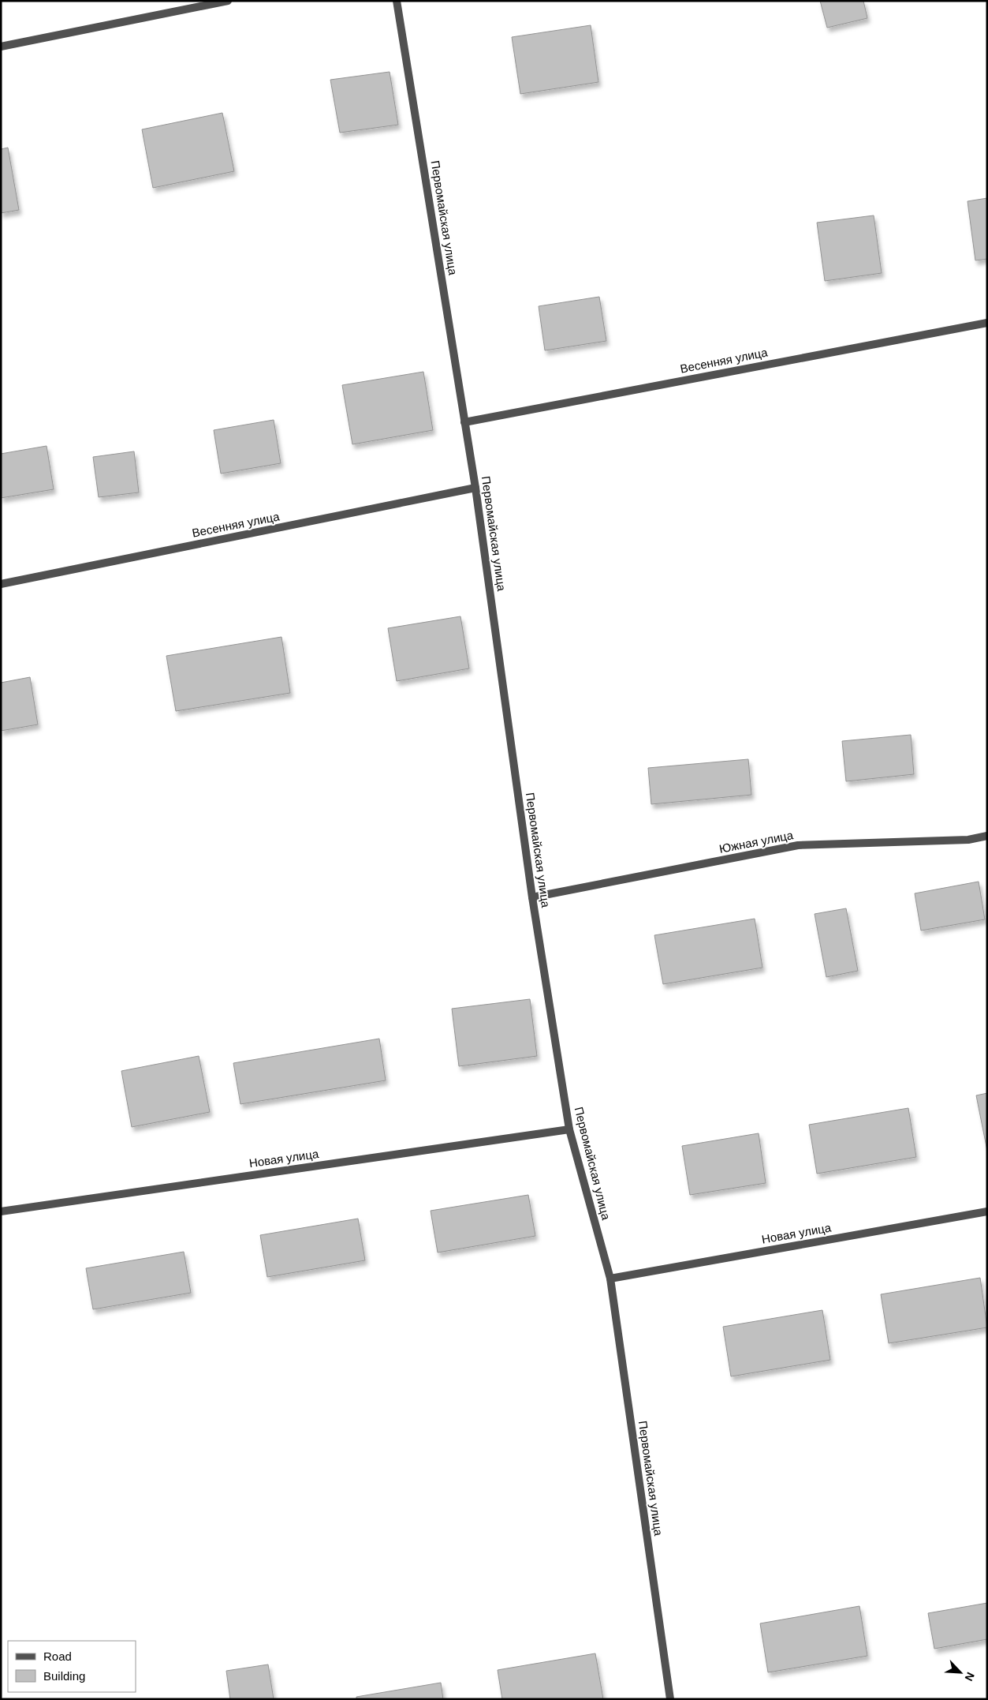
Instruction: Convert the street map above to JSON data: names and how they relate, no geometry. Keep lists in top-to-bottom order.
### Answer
{
  "streets": {
    "street": [
      "Первомайская улица",
      "Весенняя улица",
      "Южная улица",
      "Новая улица"
    ]
  },
  "crossings": [
    ["Первомайская улица", "Весенняя улица"],
    ["Первомайская улица", "Южная улица"],
    ["Первомайская улица", "Новая улица"]
  ],
  "legend": ["Road", "Building"],
  "north": "bottom right"
}
